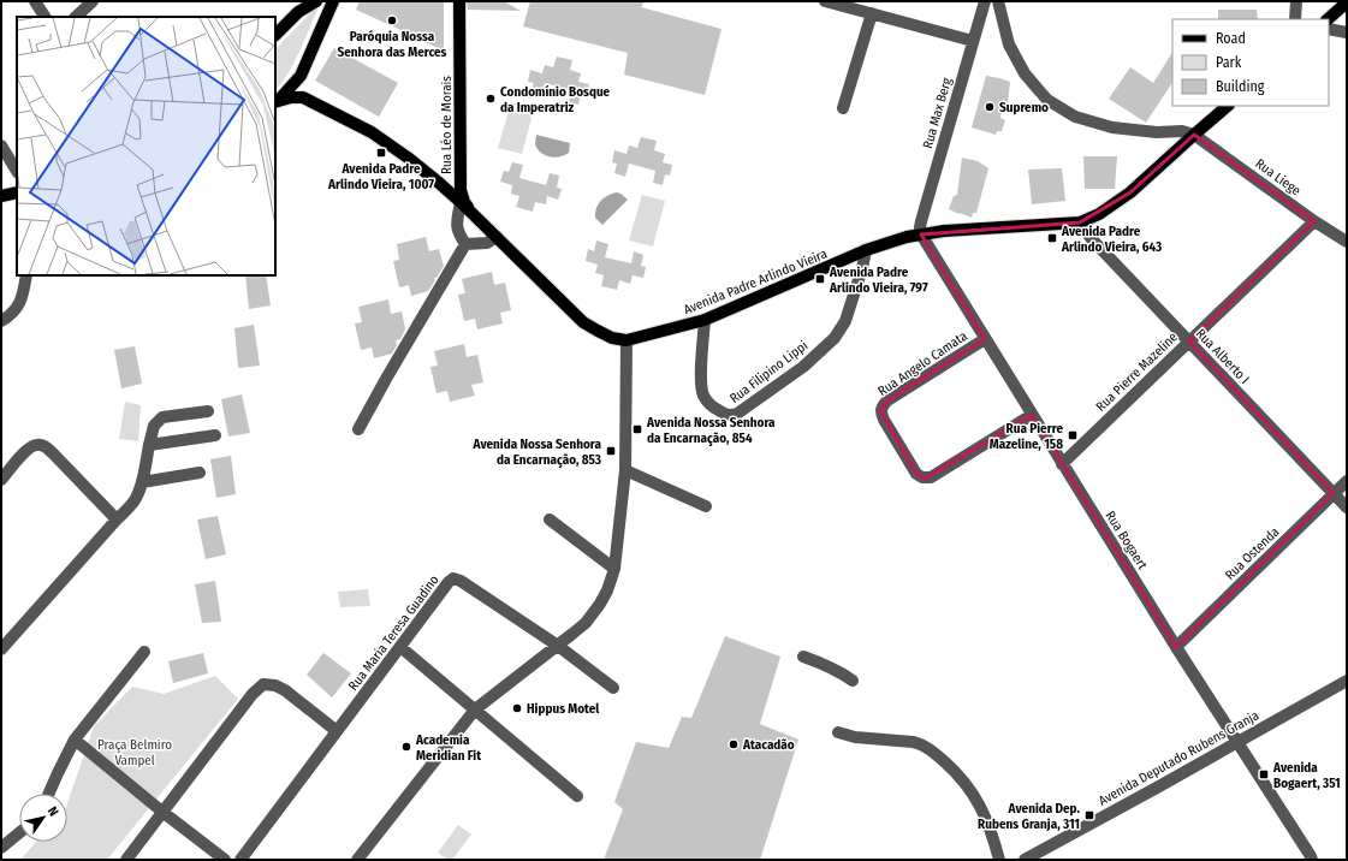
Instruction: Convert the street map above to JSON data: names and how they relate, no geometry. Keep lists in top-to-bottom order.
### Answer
{
  "streets": {
    "main road": ["Rua Léo de Morais", "Avenida Padre Arlindo Vieira"],
    "street": [
      "Rua Max Berg",
      "Rua Liege",
      "Rua Alberto I",
      "Rua Angelo Camata",
      "Rua Filipino Lippi",
      "Rua Pierre Mazeline",
      "Rua Bogaert",
      "Rua Ostenda",
      "Rua Maria Teresa Guadino",
      "Avenida Deputado Rubens Granja"
    ]
  },
  "crossings": [
    ["Rua Max Berg", "Avenida Padre Arlindo Vieira"],
    ["Rua Max Berg", "Rua Bogaert"],
    ["Rua Liege", "Avenida Padre Arlindo Vieira"],
    ["Rua Liege", "Rua Pierre Mazeline"],
    ["Avenida Padre Arlindo Vieira", "Rua Alberto I"],
    ["Avenida Padre Arlindo Vieira", "Rua Filipino Lippi"],
    ["Avenida Padre Arlindo Vieira", "Rua Bogaert"],
    ["Rua Alberto I", "Rua Pierre Mazeline"],
    ["Rua Alberto I", "Rua Ostenda"],
    ["Rua Angelo Camata", "Rua Bogaert"],
    ["Rua Pierre Mazeline", "Rua Bogaert"],
    ["Rua Bogaert", "Rua Ostenda"],
    ["Rua Bogaert", "Avenida Deputado Rubens Granja"]
  ],
  "parks": ["Praça Belmiro Vampel"],
  "places": {
    "other": [
      "Paróquia Nossa Senhora das Merces",
      "Condomínio Bosque da Imperatriz",
      "Supremo",
      "Hippus Motel",
      "Atacadão",
      "Academia Meridian Fit"
    ],
    "transit": [
      "Avenida Padre Arlindo Vieira, 1007",
      "Avenida Padre Arlindo Vieira, 643",
      "Avenida Padre Arlindo Vieira, 797",
      "Avenida Nossa Senhora da Encarnação, 854",
      "Rua Pierre Mazeline, 158",
      "Avenida Nossa Senhora da Encarnação, 853",
      "Avenida Bogaert, 351",
      "Avenida Dep. Rubens Granja, 311"
    ]
  },
  "legend": ["Road", "Park", "Building"],
  "north": "top right"
}
